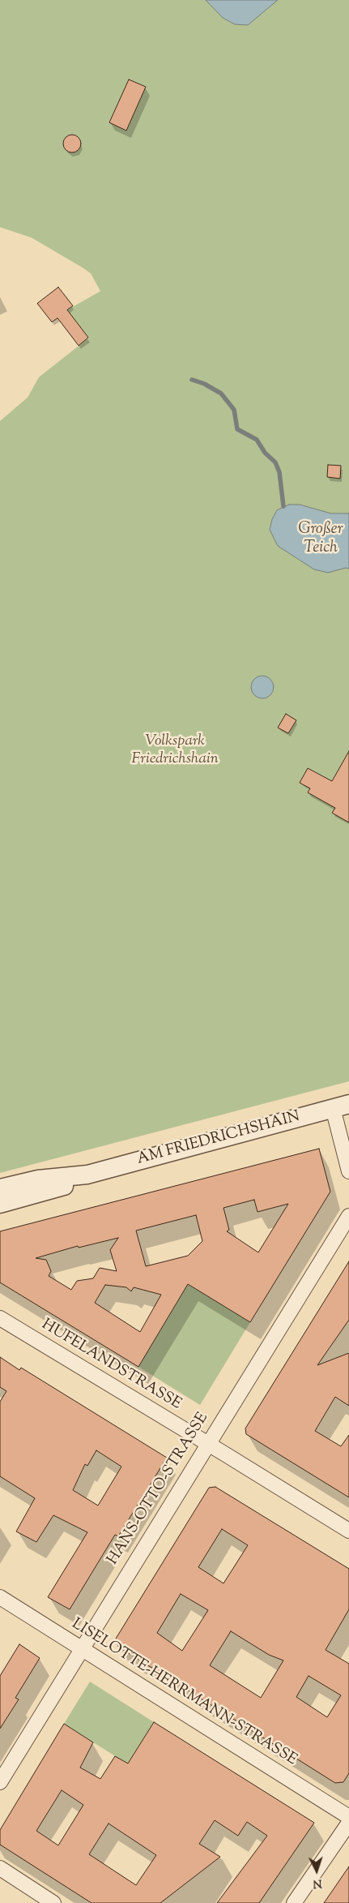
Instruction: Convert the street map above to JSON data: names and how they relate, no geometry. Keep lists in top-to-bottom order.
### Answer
{
  "streets": {
    "street": [
      "AM FRIEDRICHSHAIN",
      "HUFELANDSTRASSE",
      "HANS-OTTO-STRASSE",
      "LISELOTTE-HERRMANN-STRASSE"
    ]
  },
  "crossings": [
    ["HUFELANDSTRASSE", "HANS-OTTO-STRASSE"],
    ["HANS-OTTO-STRASSE", "LISELOTTE-HERRMANN-STRASSE"]
  ],
  "water": ["Großer Teich"],
  "parks": ["Volkspark Friedrichshain"],
  "north": "bottom"
}
